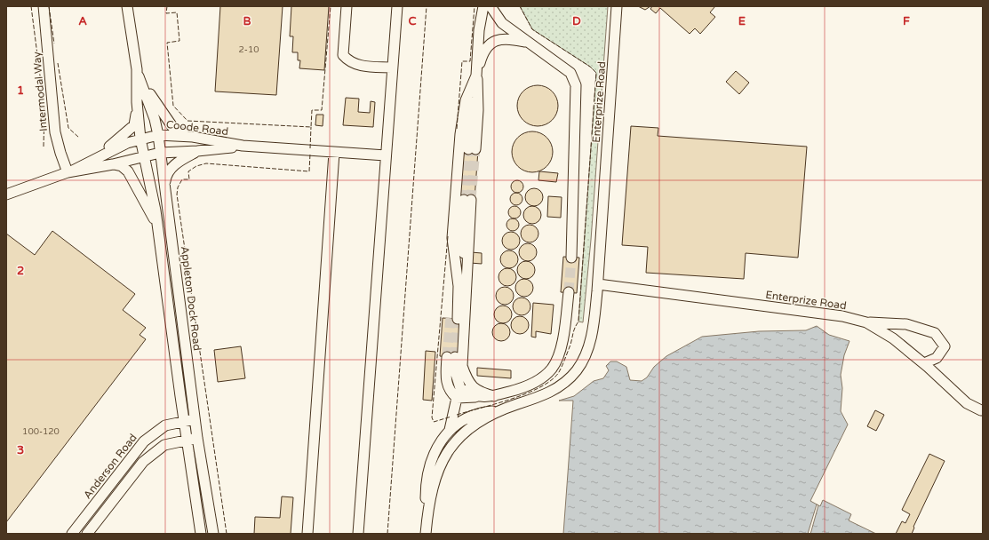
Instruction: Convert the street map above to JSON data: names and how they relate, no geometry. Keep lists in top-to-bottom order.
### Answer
{
  "streets": {
    "street": [
      "Intermodal Way",
      "Enterprize Road",
      "Coode Road",
      "Appleton Dock Road",
      "Anderson Road"
    ]
  },
  "crossings": [
    ["Intermodal Way", "Coode Road"],
    ["Coode Road", "Appleton Dock Road"],
    ["Appleton Dock Road", "Anderson Road"]
  ],
  "house_numbers": ["2-10", "100-120"],
  "grid": {
    "columns": [
      "A",
      "B",
      "C",
      "D",
      "E",
      "F"
    ],
    "rows": ["1", "2", "3"]
  }
}
